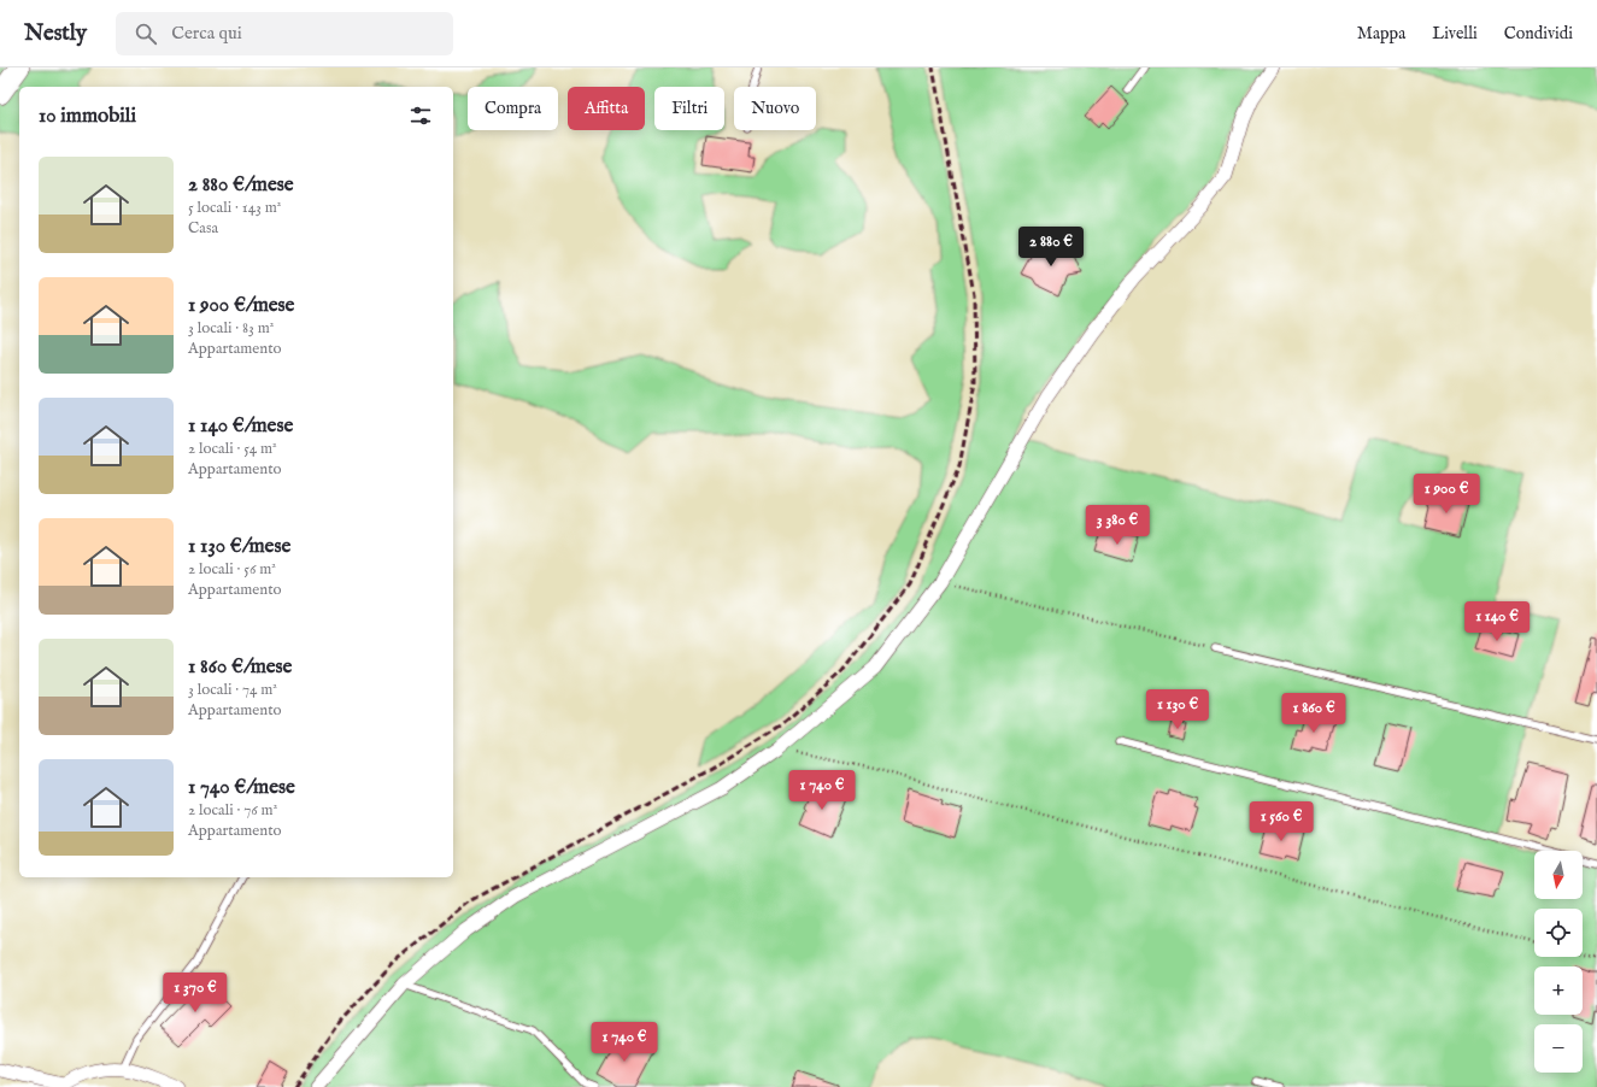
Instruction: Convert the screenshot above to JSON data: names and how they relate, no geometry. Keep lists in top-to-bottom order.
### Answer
{
  "north": "bottom",
  "page": {
    "header": "Nestly",
    "search": "Cerca qui",
    "nav": ["Mappa", "Livelli", "Condividi"],
    "chip": [
      "Compra",
      "Affitta",
      "Filtri",
      "Nuovo"
    ],
    "heading": "10 immobili",
    "list": [
      {
        "name": "2 880 €/mese",
        "note": "5 locali · 143 m² · Casa"
      },
      {
        "name": "1 900 €/mese",
        "note": "3 locali · 83 m² · Appartamento"
      },
      {
        "name": "1 140 €/mese",
        "note": "2 locali · 54 m² · Appartamento"
      },
      {
        "name": "1 130 €/mese",
        "note": "2 locali · 56 m² · Appartamento"
      },
      {
        "name": "1 860 €/mese",
        "note": "3 locali · 74 m² · Appartamento"
      },
      {
        "name": "1 740 €/mese",
        "note": "2 locali · 76 m² · Appartamento"
      }
    ],
    "price": [
      "2 880 €",
      "1 900 €",
      "3 380 €",
      "1 140 €",
      "1 130 €",
      "1 860 €",
      "1 740 €",
      "1 560 €",
      "1 370 €",
      "1 740 €"
    ],
    "map_buttons": ["+", "−"]
  }
}
